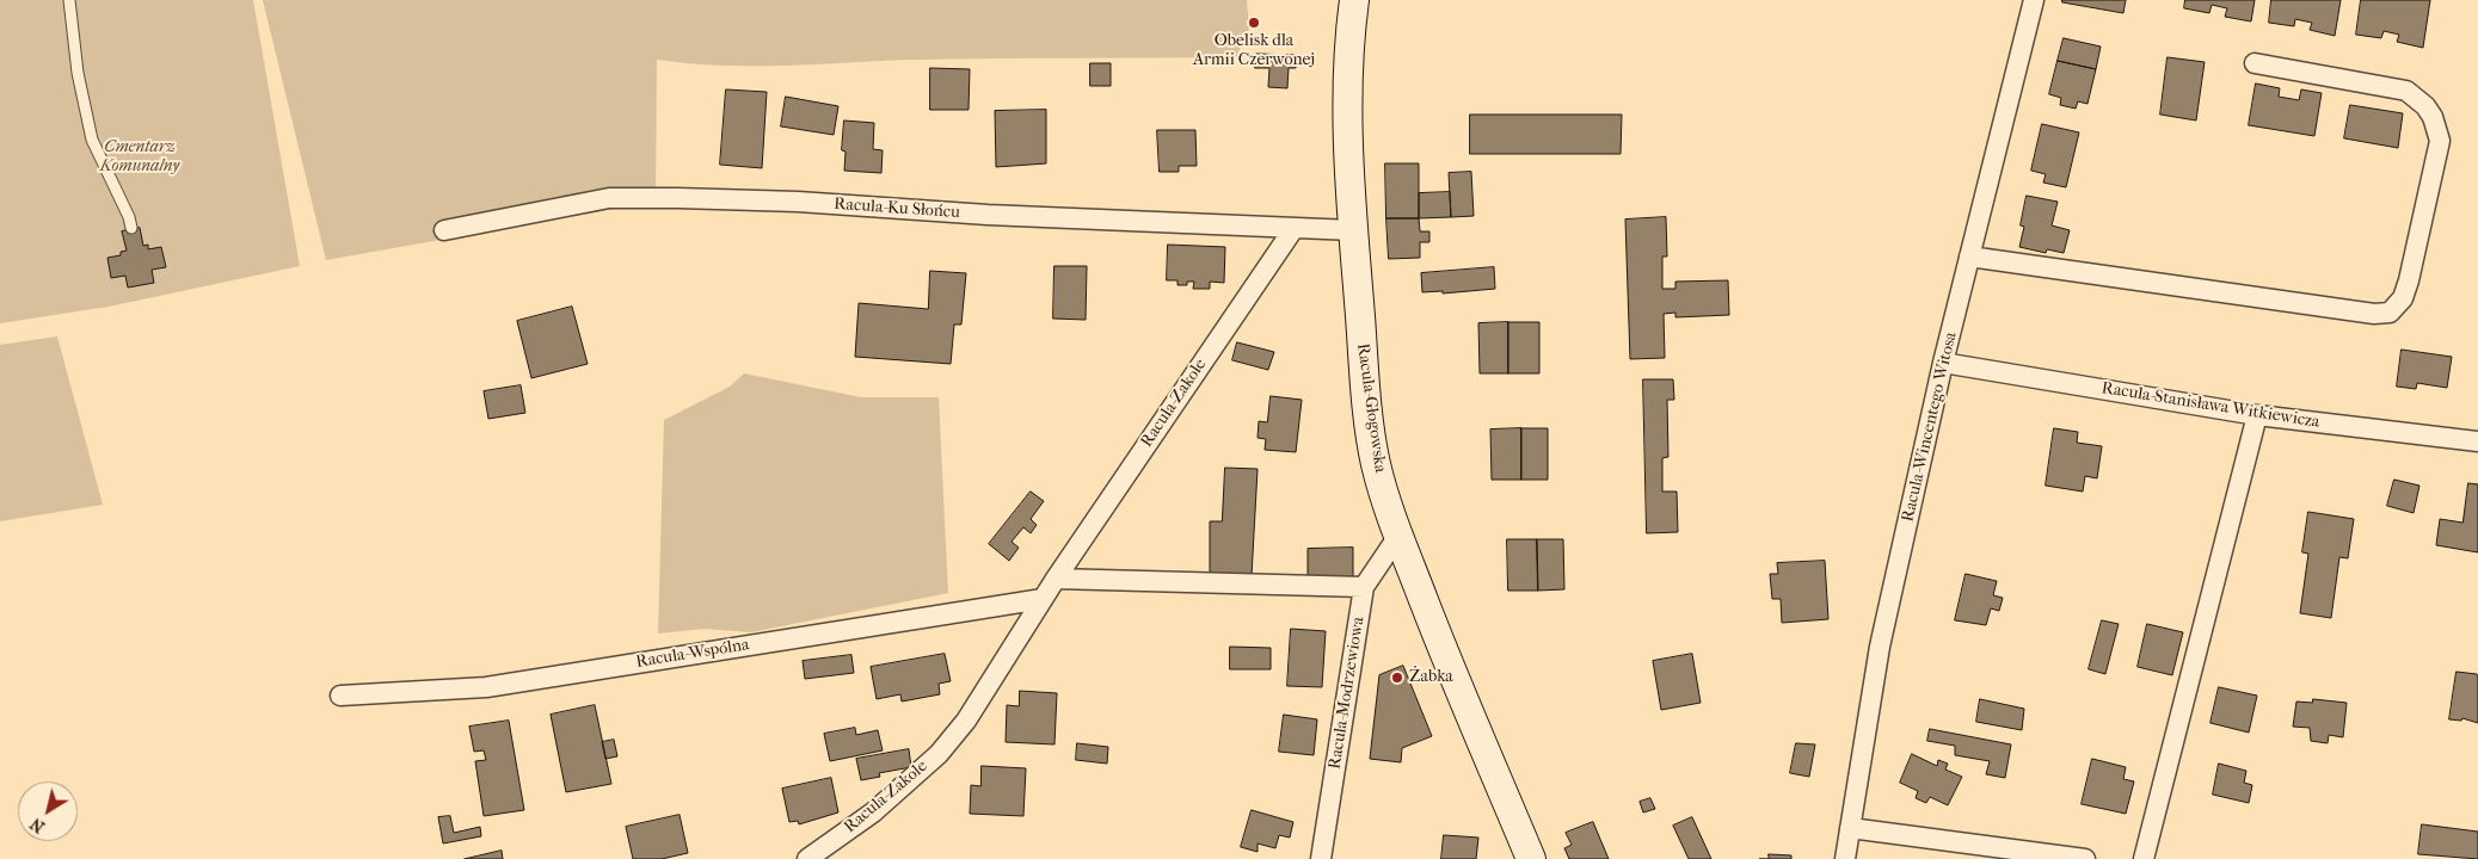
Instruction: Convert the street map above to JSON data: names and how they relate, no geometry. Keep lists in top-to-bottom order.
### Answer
{
  "streets": {
    "street": [
      "Racula-Ku Słońcu",
      "Racula-Zakole",
      "Racula-Stanisława Witkiewicza",
      "Racula-Głogowska",
      "Racula-Wincentego Witosa",
      "Racula-Wspólna",
      "Racula-Modrzewiowa"
    ]
  },
  "crossings": [
    ["Racula-Ku Słońcu", "Racula-Zakole"],
    ["Racula-Ku Słońcu", "Racula-Głogowska"],
    ["Racula-Zakole", "Racula-Wspólna"],
    ["Racula-Stanisława Witkiewicza", "Racula-Wincentego Witosa"],
    ["Racula-Głogowska", "Racula-Modrzewiowa"]
  ],
  "parks": ["Cmentarz Komunalny"],
  "places": ["Obelisk dla Armii Czerwonej", "Żabka"],
  "north": "bottom left"
}
